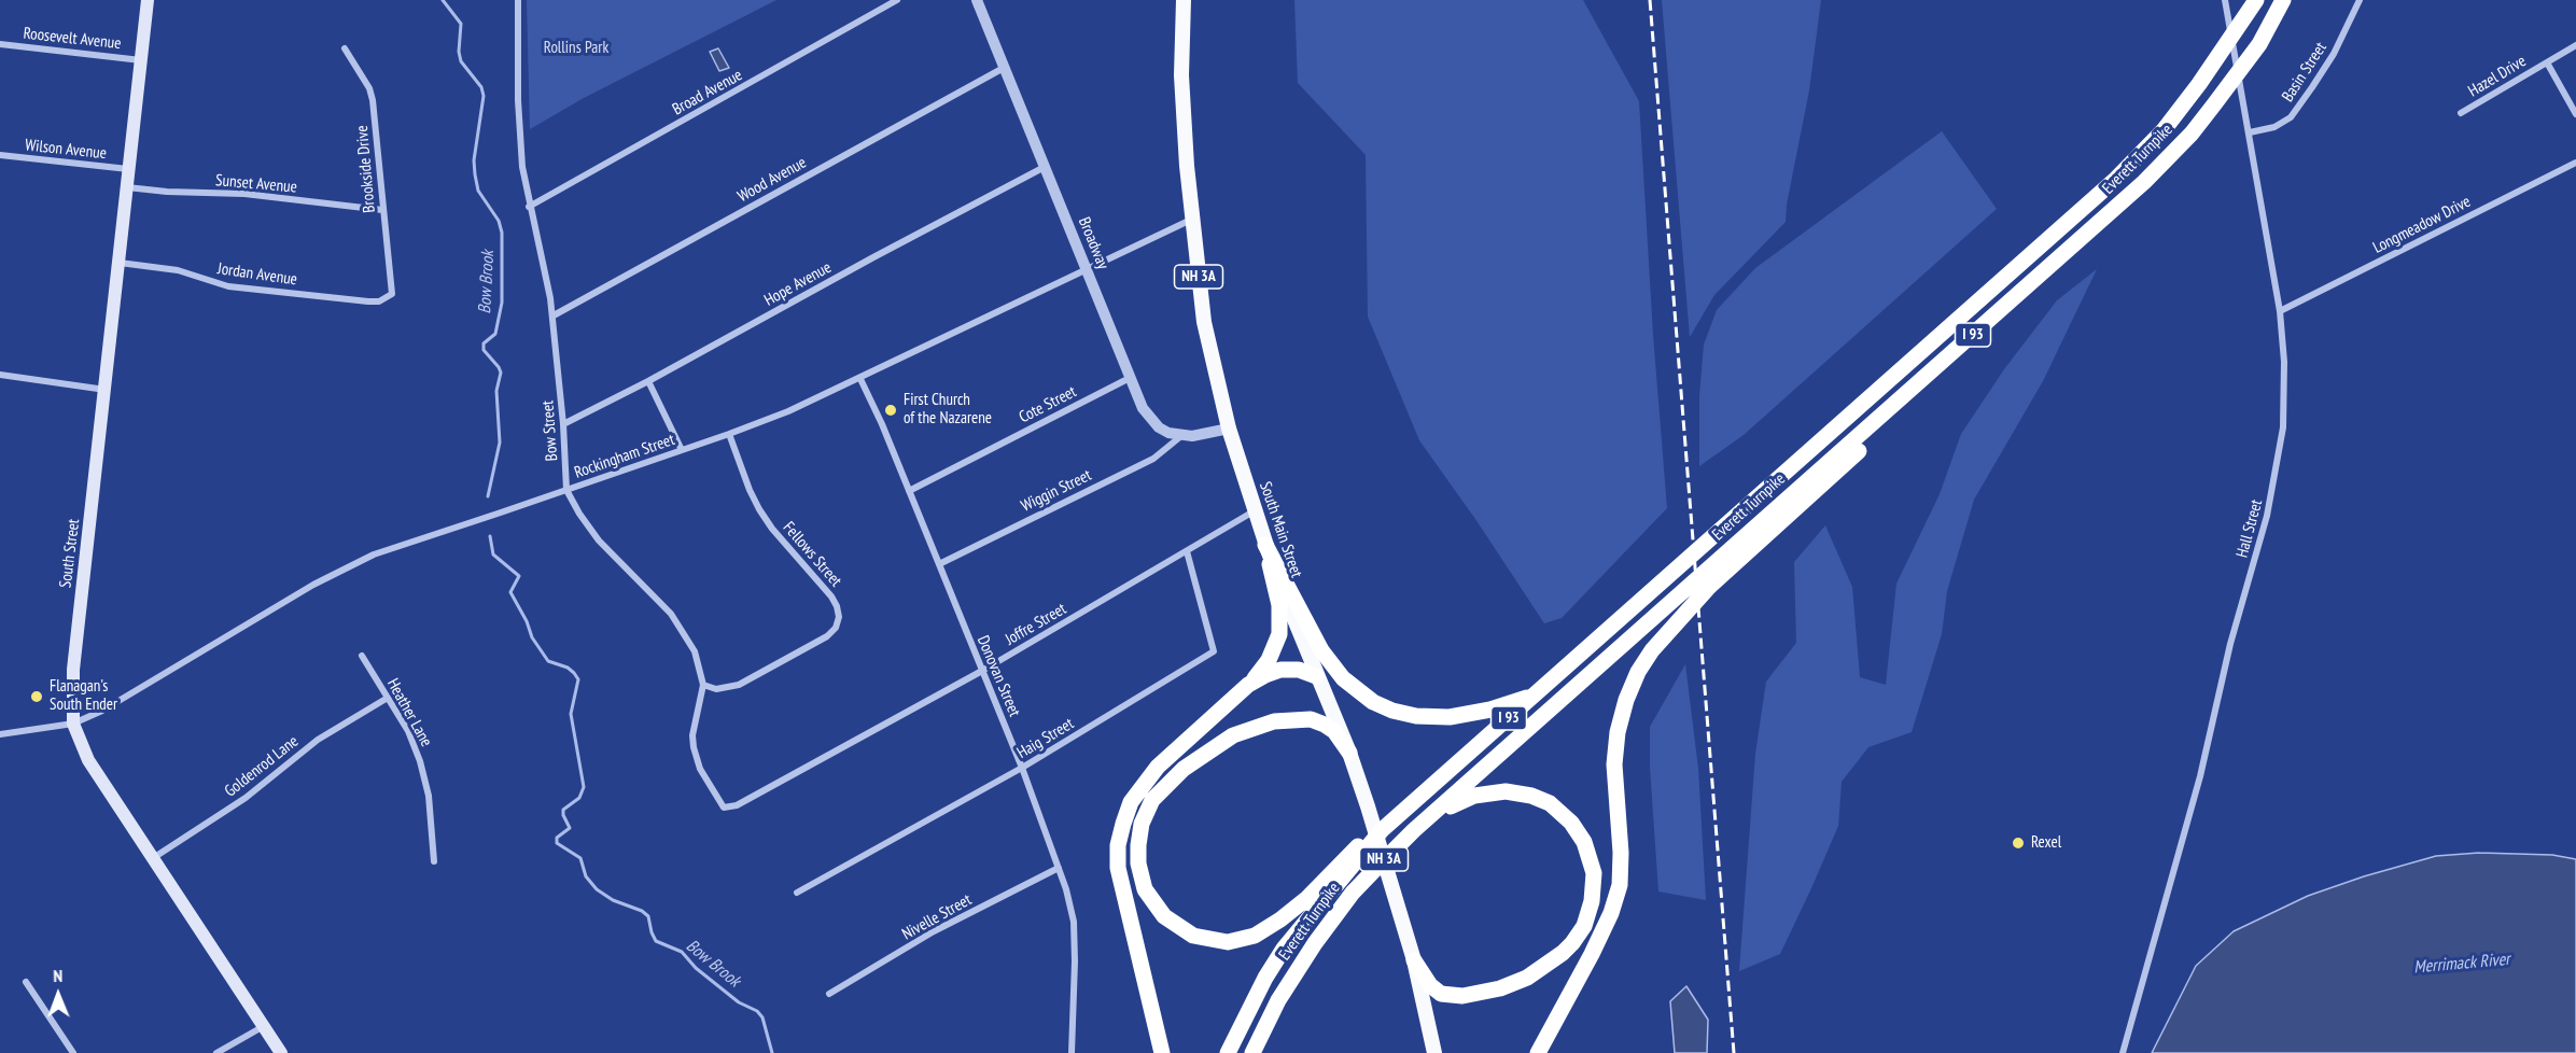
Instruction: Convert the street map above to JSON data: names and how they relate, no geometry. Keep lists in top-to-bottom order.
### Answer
{
  "streets": {
    "highway": ["Everett Turnpike", "I 93"],
    "main road": ["NH 3A", "South Main Street", "South Street"],
    "street": [
      "Roosevelt Avenue",
      "Basin Street",
      "Hazel Drive",
      "Broad Avenue",
      "Wilson Avenue",
      "Brookside Drive",
      "Wood Avenue",
      "Sunset Avenue",
      "Longmeadow Drive",
      "Broadway",
      "Jordan Avenue",
      "Hope Avenue",
      "Cote Street",
      "Bow Street",
      "Rockingham Street",
      "Wiggin Street",
      "Hall Street",
      "Fellows Street",
      "Joffre Street",
      "Donovan Street",
      "Heather Lane",
      "Haig Street",
      "Goldenrod Lane",
      "Nivelle Street"
    ]
  },
  "crossings": [
    ["Roosevelt Avenue", "South Street"],
    ["Basin Street", "Hall Street"],
    ["Broad Avenue", "Bow Street"],
    ["Wilson Avenue", "South Street"],
    ["Brookside Drive", "Sunset Avenue"],
    ["Brookside Drive", "Jordan Avenue"],
    ["Wood Avenue", "Broadway"],
    ["Wood Avenue", "Bow Street"],
    ["Sunset Avenue", "South Street"],
    ["Longmeadow Drive", "Hall Street"],
    ["Broadway", "Hope Avenue"],
    ["Broadway", "Cote Street"],
    ["Broadway", "Rockingham Street"],
    ["Broadway", "Wiggin Street"],
    ["Jordan Avenue", "South Street"],
    ["Hope Avenue", "Bow Street"],
    ["Cote Street", "Donovan Street"],
    ["Bow Street", "Rockingham Street"],
    ["Bow Street", "Fellows Street"],
    ["Bow Street", "Joffre Street"],
    ["Rockingham Street", "South Main Street"],
    ["Rockingham Street", "South Street"],
    ["Rockingham Street", "Fellows Street"],
    ["Rockingham Street", "Donovan Street"],
    ["Wiggin Street", "Donovan Street"],
    ["South Main Street", "Joffre Street"],
    ["South Street", "Goldenrod Lane"],
    ["Joffre Street", "Donovan Street"],
    ["Joffre Street", "Haig Street"],
    ["Donovan Street", "Haig Street"],
    ["Donovan Street", "Nivelle Street"],
    ["Heather Lane", "Goldenrod Lane"]
  ],
  "water": ["Bow Brook", "Merrimack River"],
  "parks": ["Rollins Park"],
  "places": ["First Church of the Nazarene", "Flanagan's South Ender", "Rexel"],
  "north": "top"
}
